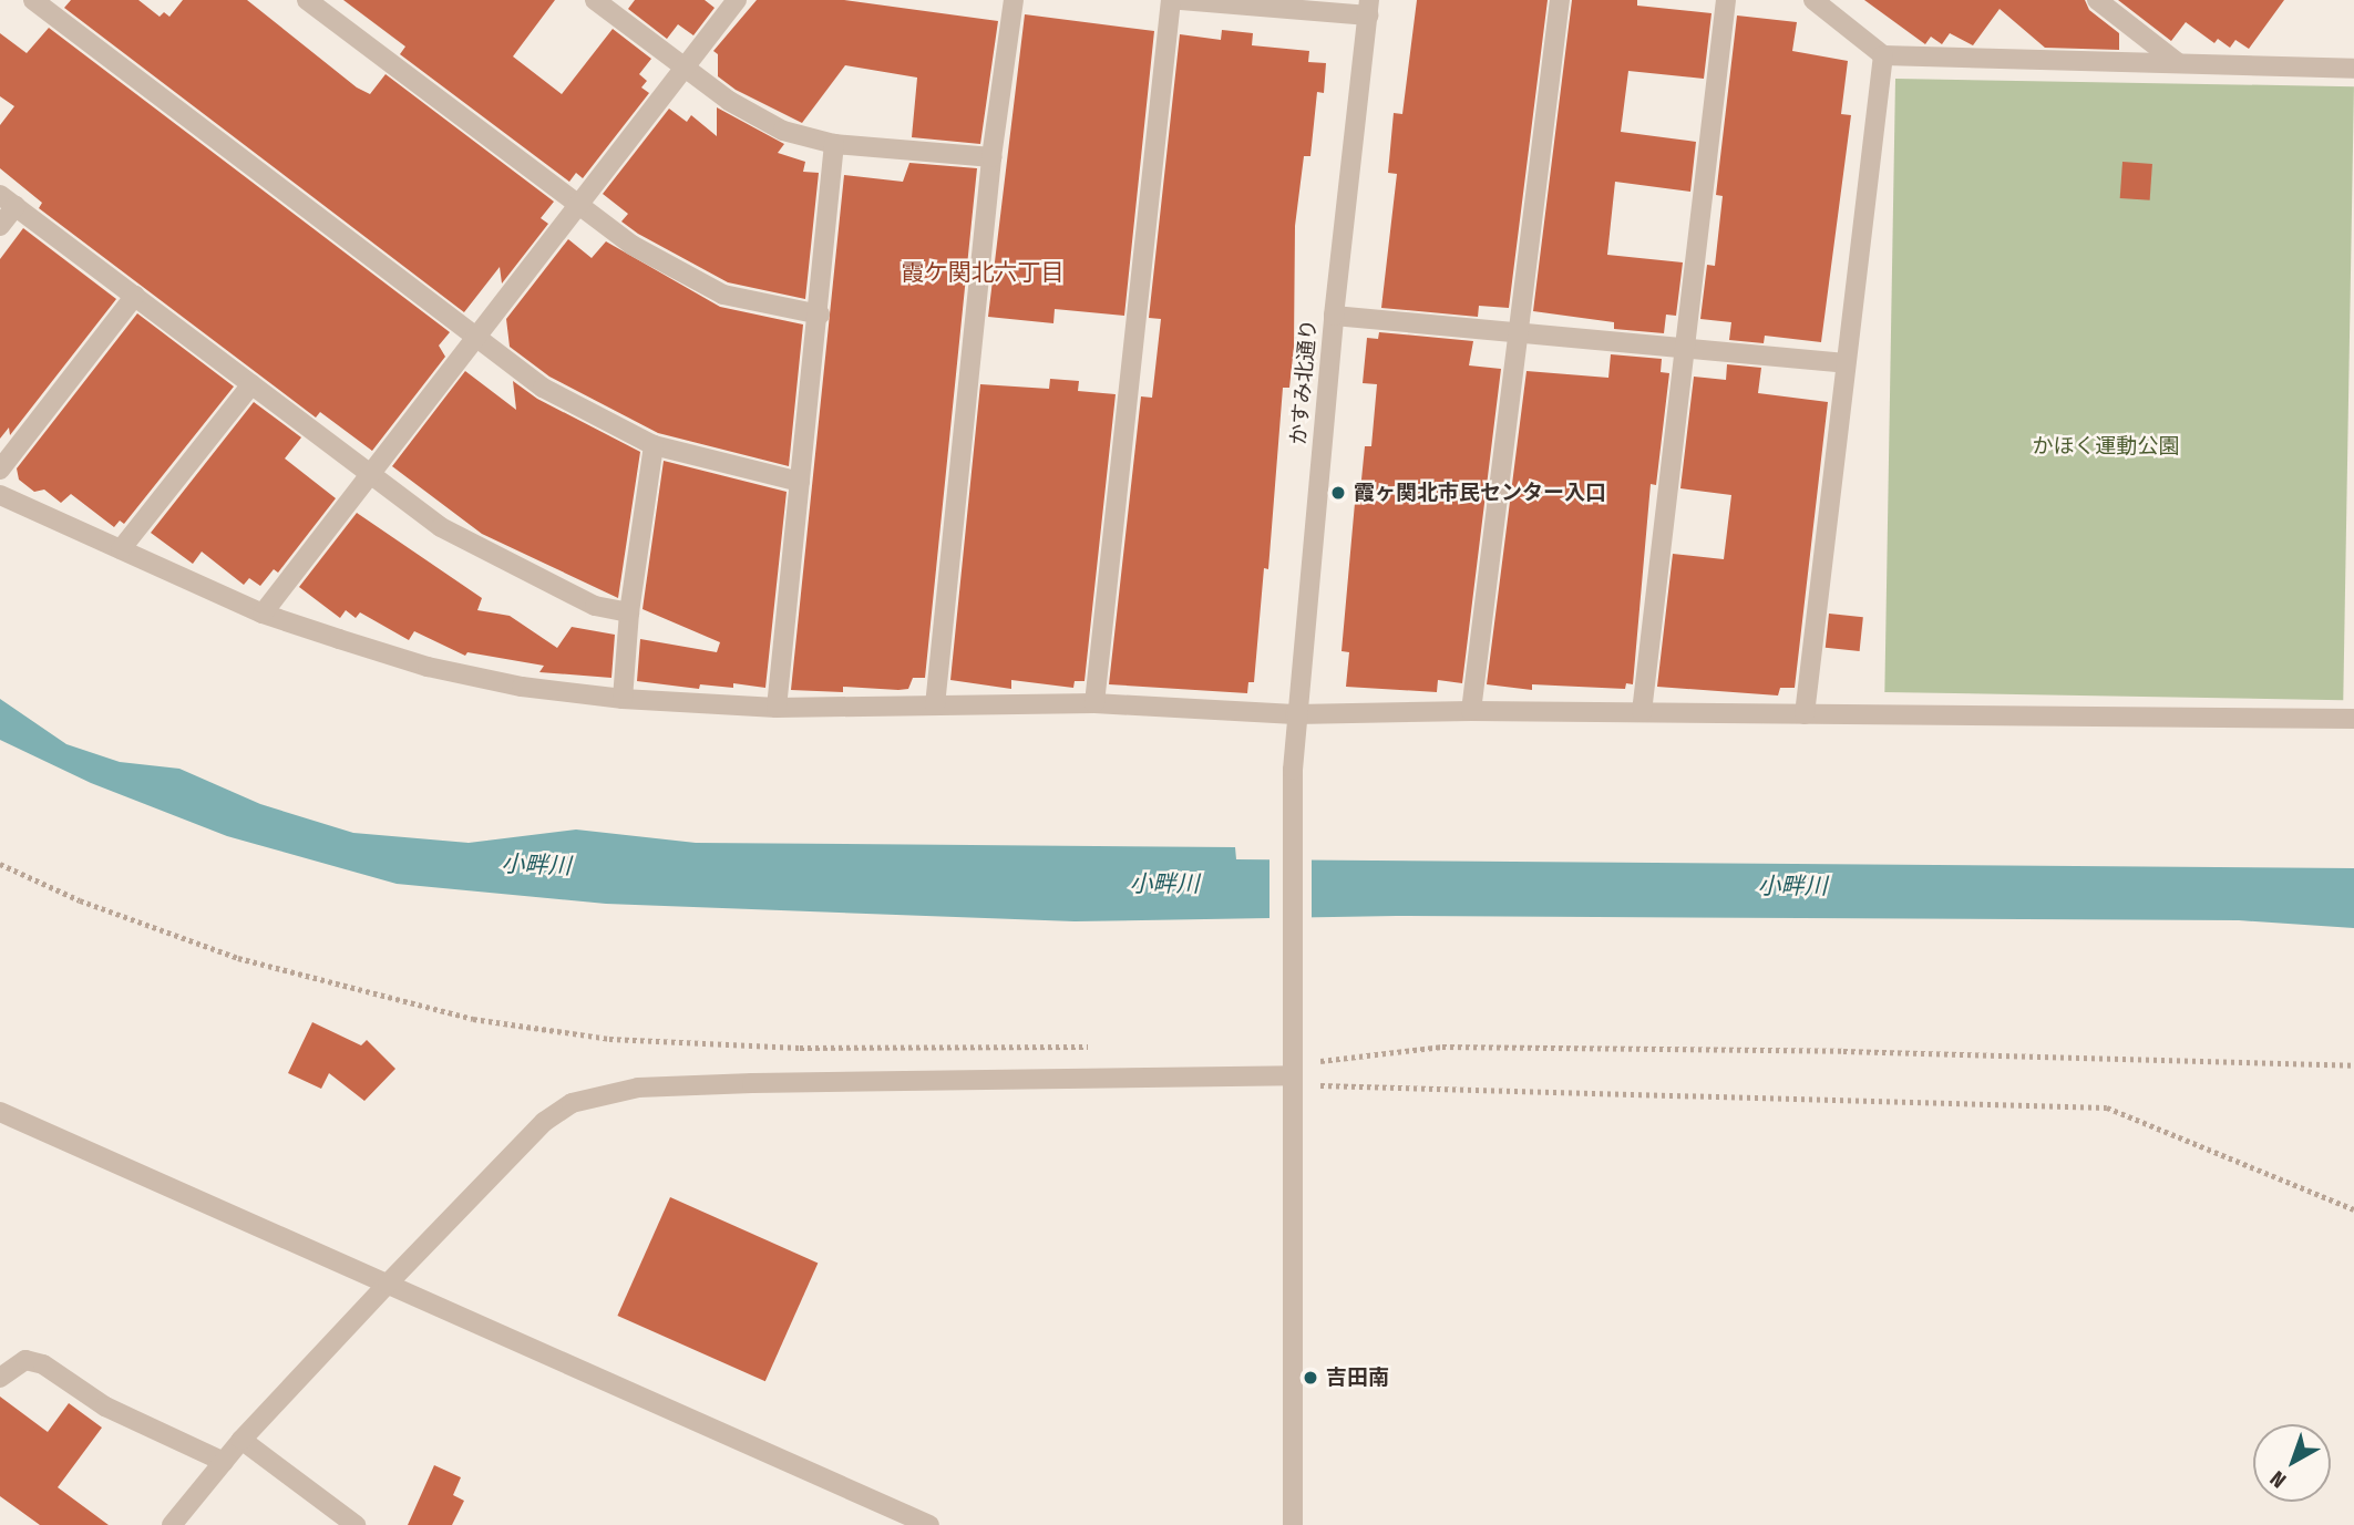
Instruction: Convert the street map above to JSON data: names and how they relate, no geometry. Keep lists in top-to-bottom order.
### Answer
{
  "streets": {
    "street": ["かすみ北通り"]
  },
  "districts": ["霞ケ関北六丁目"],
  "water": ["小畔川"],
  "parks": ["かほく運動公園"],
  "places": ["霞ヶ関北市民センター入口", "吉田南"],
  "north": "bottom left"
}
